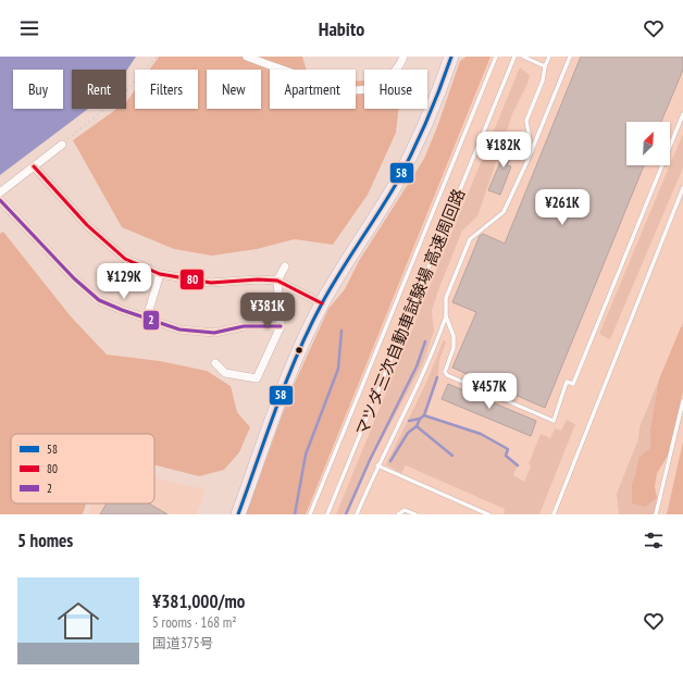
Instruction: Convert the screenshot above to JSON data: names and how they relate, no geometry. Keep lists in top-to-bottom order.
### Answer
{
  "streets": {
    "lane": ["マツダ三次自動車試験場 高速周回路"]
  },
  "lines": ["transit line 58", "transit line 80", "transit line 2"],
  "legend": ["58", "80", "2"],
  "north": "top right",
  "page": {
    "header": "Habito",
    "chip": [
      "Buy",
      "Rent",
      "Filters",
      "New",
      "Apartment",
      "House"
    ],
    "price": [
      "¥182K",
      "¥261K",
      "¥129K",
      "¥381K",
      "¥457K"
    ],
    "heading": "5 homes",
    "list": [
      {
        "name": "¥381,000/mo",
        "note": "5 rooms · 168 m² · 国道375号"
      }
    ]
  }
}
